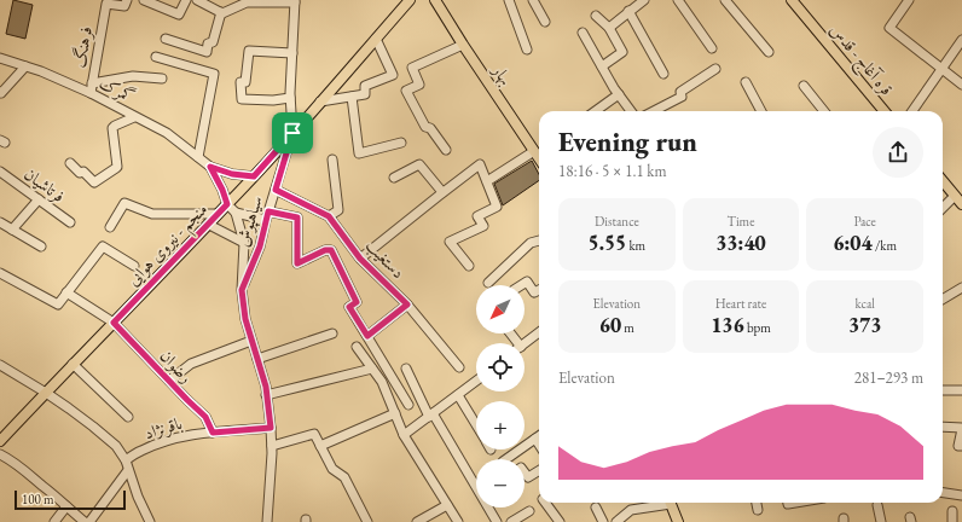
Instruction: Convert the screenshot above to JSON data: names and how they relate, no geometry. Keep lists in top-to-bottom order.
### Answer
{
  "streets": {
    "main road": ["قره آغاج - قدس", "بهار", "منجم - نیروی هوایی"],
    "street": [
      "فرهنگ",
      "گمرک",
      "فرتاشیان",
      "سیاهپوش",
      "دستغیب",
      "رضوان",
      "باقرنژاد"
    ]
  },
  "crossings": [
    ["فرهنگ", "گمرک"],
    ["گمرک", "منجم - نیروی هوایی"],
    ["سیاهپوش", "منجم - نیروی هوایی"],
    ["سیاهپوش", "دستغیب"],
    ["منجم - نیروی هوایی", "رضوان"],
    ["رضوان", "باقرنژاد"]
  ],
  "scale_bar": "100 m",
  "north": "bottom left",
  "page": {
    "heading": ["Evening run", "18:16 · 5 × 1.1 km"],
    "stats": [
      ["Distance", "5.55 km"],
      ["Time", "33:40"],
      ["Pace", "6:04 /km"],
      ["Elevation", "60 m"],
      ["Heart rate", "136 bpm"],
      ["kcal", "373"]
    ],
    "map_buttons": ["+", "−"],
    "chart": ["Elevation", "281–293 m"],
    "scale": "100 m"
  }
}
